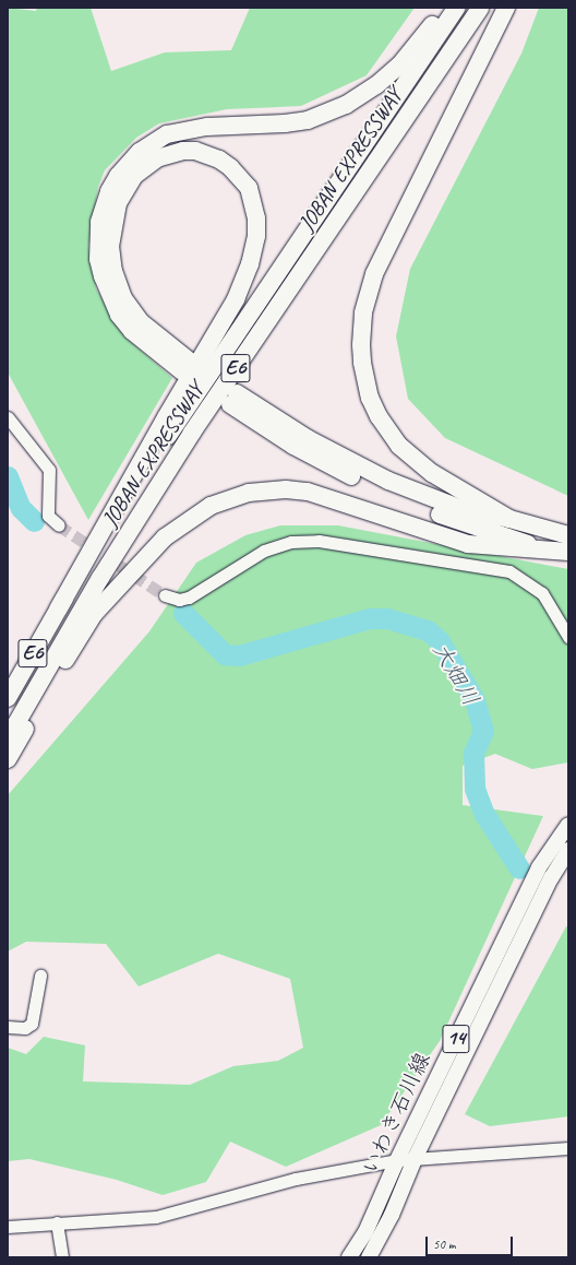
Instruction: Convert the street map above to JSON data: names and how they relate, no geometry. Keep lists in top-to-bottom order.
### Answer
{
  "streets": {
    "highway": ["JOBAN EXPRESSWAY", "E6"],
    "main road": ["14", "いわき石川線"]
  },
  "water": ["大畑川"],
  "scale_bar": "50 m"
}
